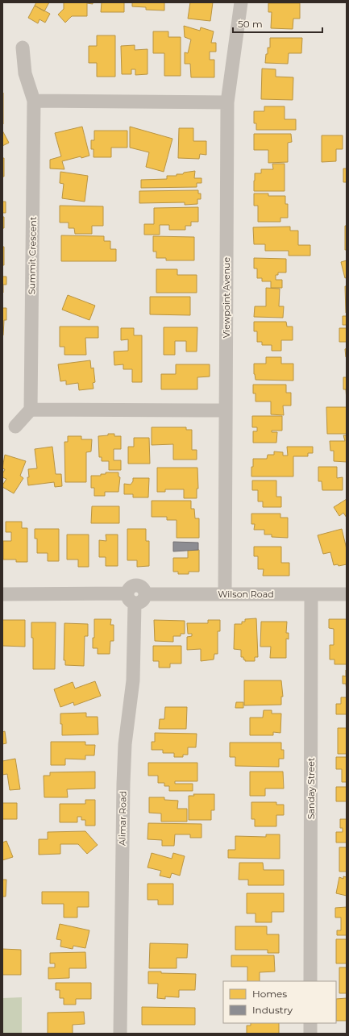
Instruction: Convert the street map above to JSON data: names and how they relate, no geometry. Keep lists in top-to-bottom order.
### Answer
{
  "streets": {
    "street": [
      "Summit Crescent",
      "Viewpoint Avenue",
      "Wilson Road",
      "Sanday Street",
      "Alimar Road"
    ]
  },
  "crossings": [
    ["Viewpoint Avenue", "Wilson Road"],
    ["Wilson Road", "Sanday Street"],
    ["Wilson Road", "Alimar Road"]
  ],
  "legend": ["Homes", "Industry"],
  "scale_bar": "50 m"
}
